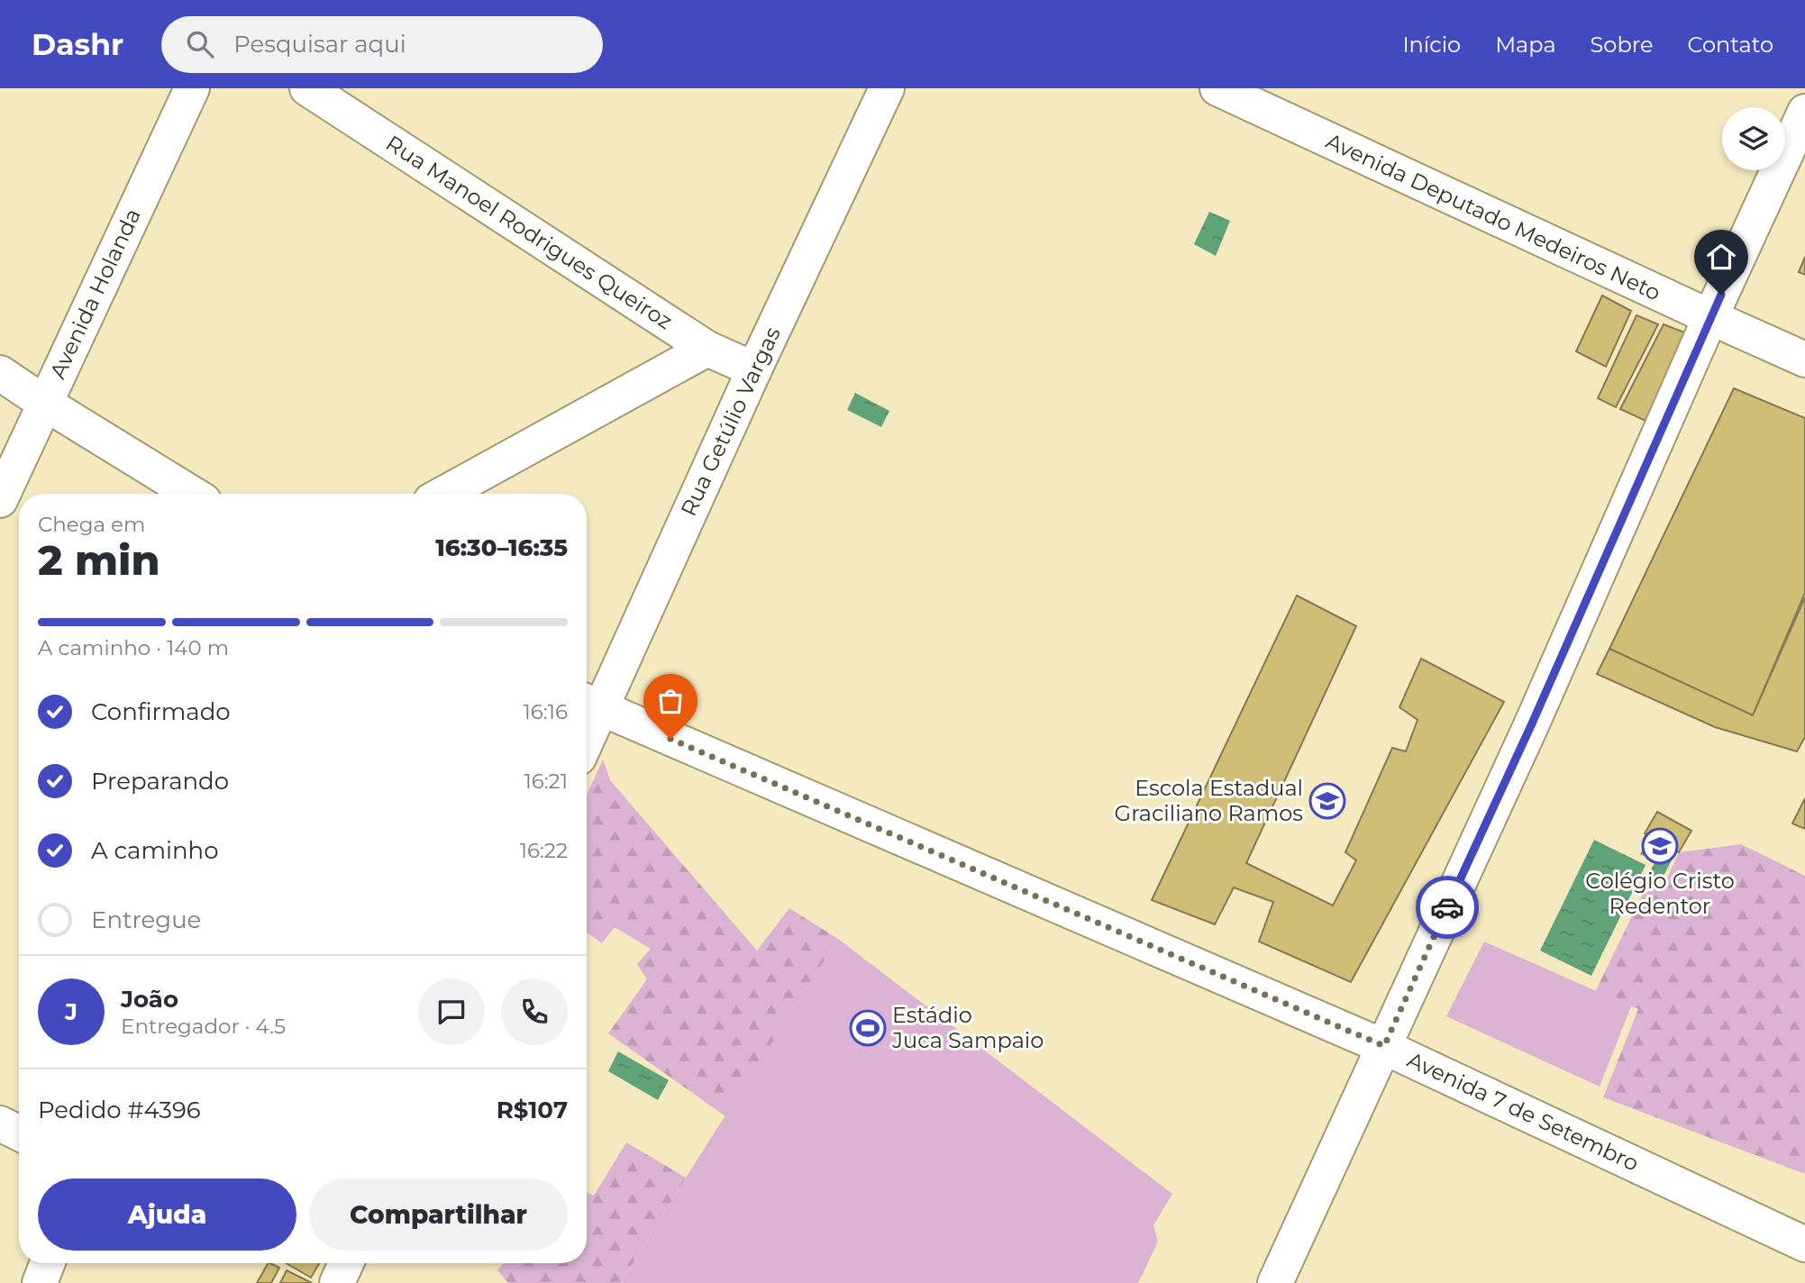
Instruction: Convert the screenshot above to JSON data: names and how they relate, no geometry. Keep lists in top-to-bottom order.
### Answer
{
  "streets": {
    "street": [
      "Avenida Deputado Medeiros Neto",
      "Rua Manoel Rodrigues Queiroz",
      "Avenida Holanda",
      "Rua Getúlio Vargas",
      "Avenida 7 de Setembro"
    ]
  },
  "crossings": [
    ["Rua Manoel Rodrigues Queiroz", "Rua Getúlio Vargas"],
    ["Rua Getúlio Vargas", "Avenida 7 de Setembro"]
  ],
  "places": {
    "school or university": ["Escola Estadual Graciliano Ramos", "Colégio Cristo Redentor"],
    "sports": ["Estádio Juca Sampaio"]
  },
  "page": {
    "header": "Dashr",
    "search": "Pesquisar aqui",
    "nav": [
      "Início",
      "Mapa",
      "Sobre",
      "Contato"
    ],
    "heading": ["2 min", "Chega em", "16:30–16:35"],
    "panel": [
      "João",
      "Entregador · 4.5",
      "Pedido #4396",
      "R$107"
    ],
    "bar": "A caminho · 140 m",
    "list": [
      ["Confirmado", "16:16"],
      ["Preparando", "16:21"],
      ["A caminho", "16:22"],
      "Entregue"
    ],
    "round": "J",
    "buttons": ["Ajuda", "Compartilhar"]
  }
}
